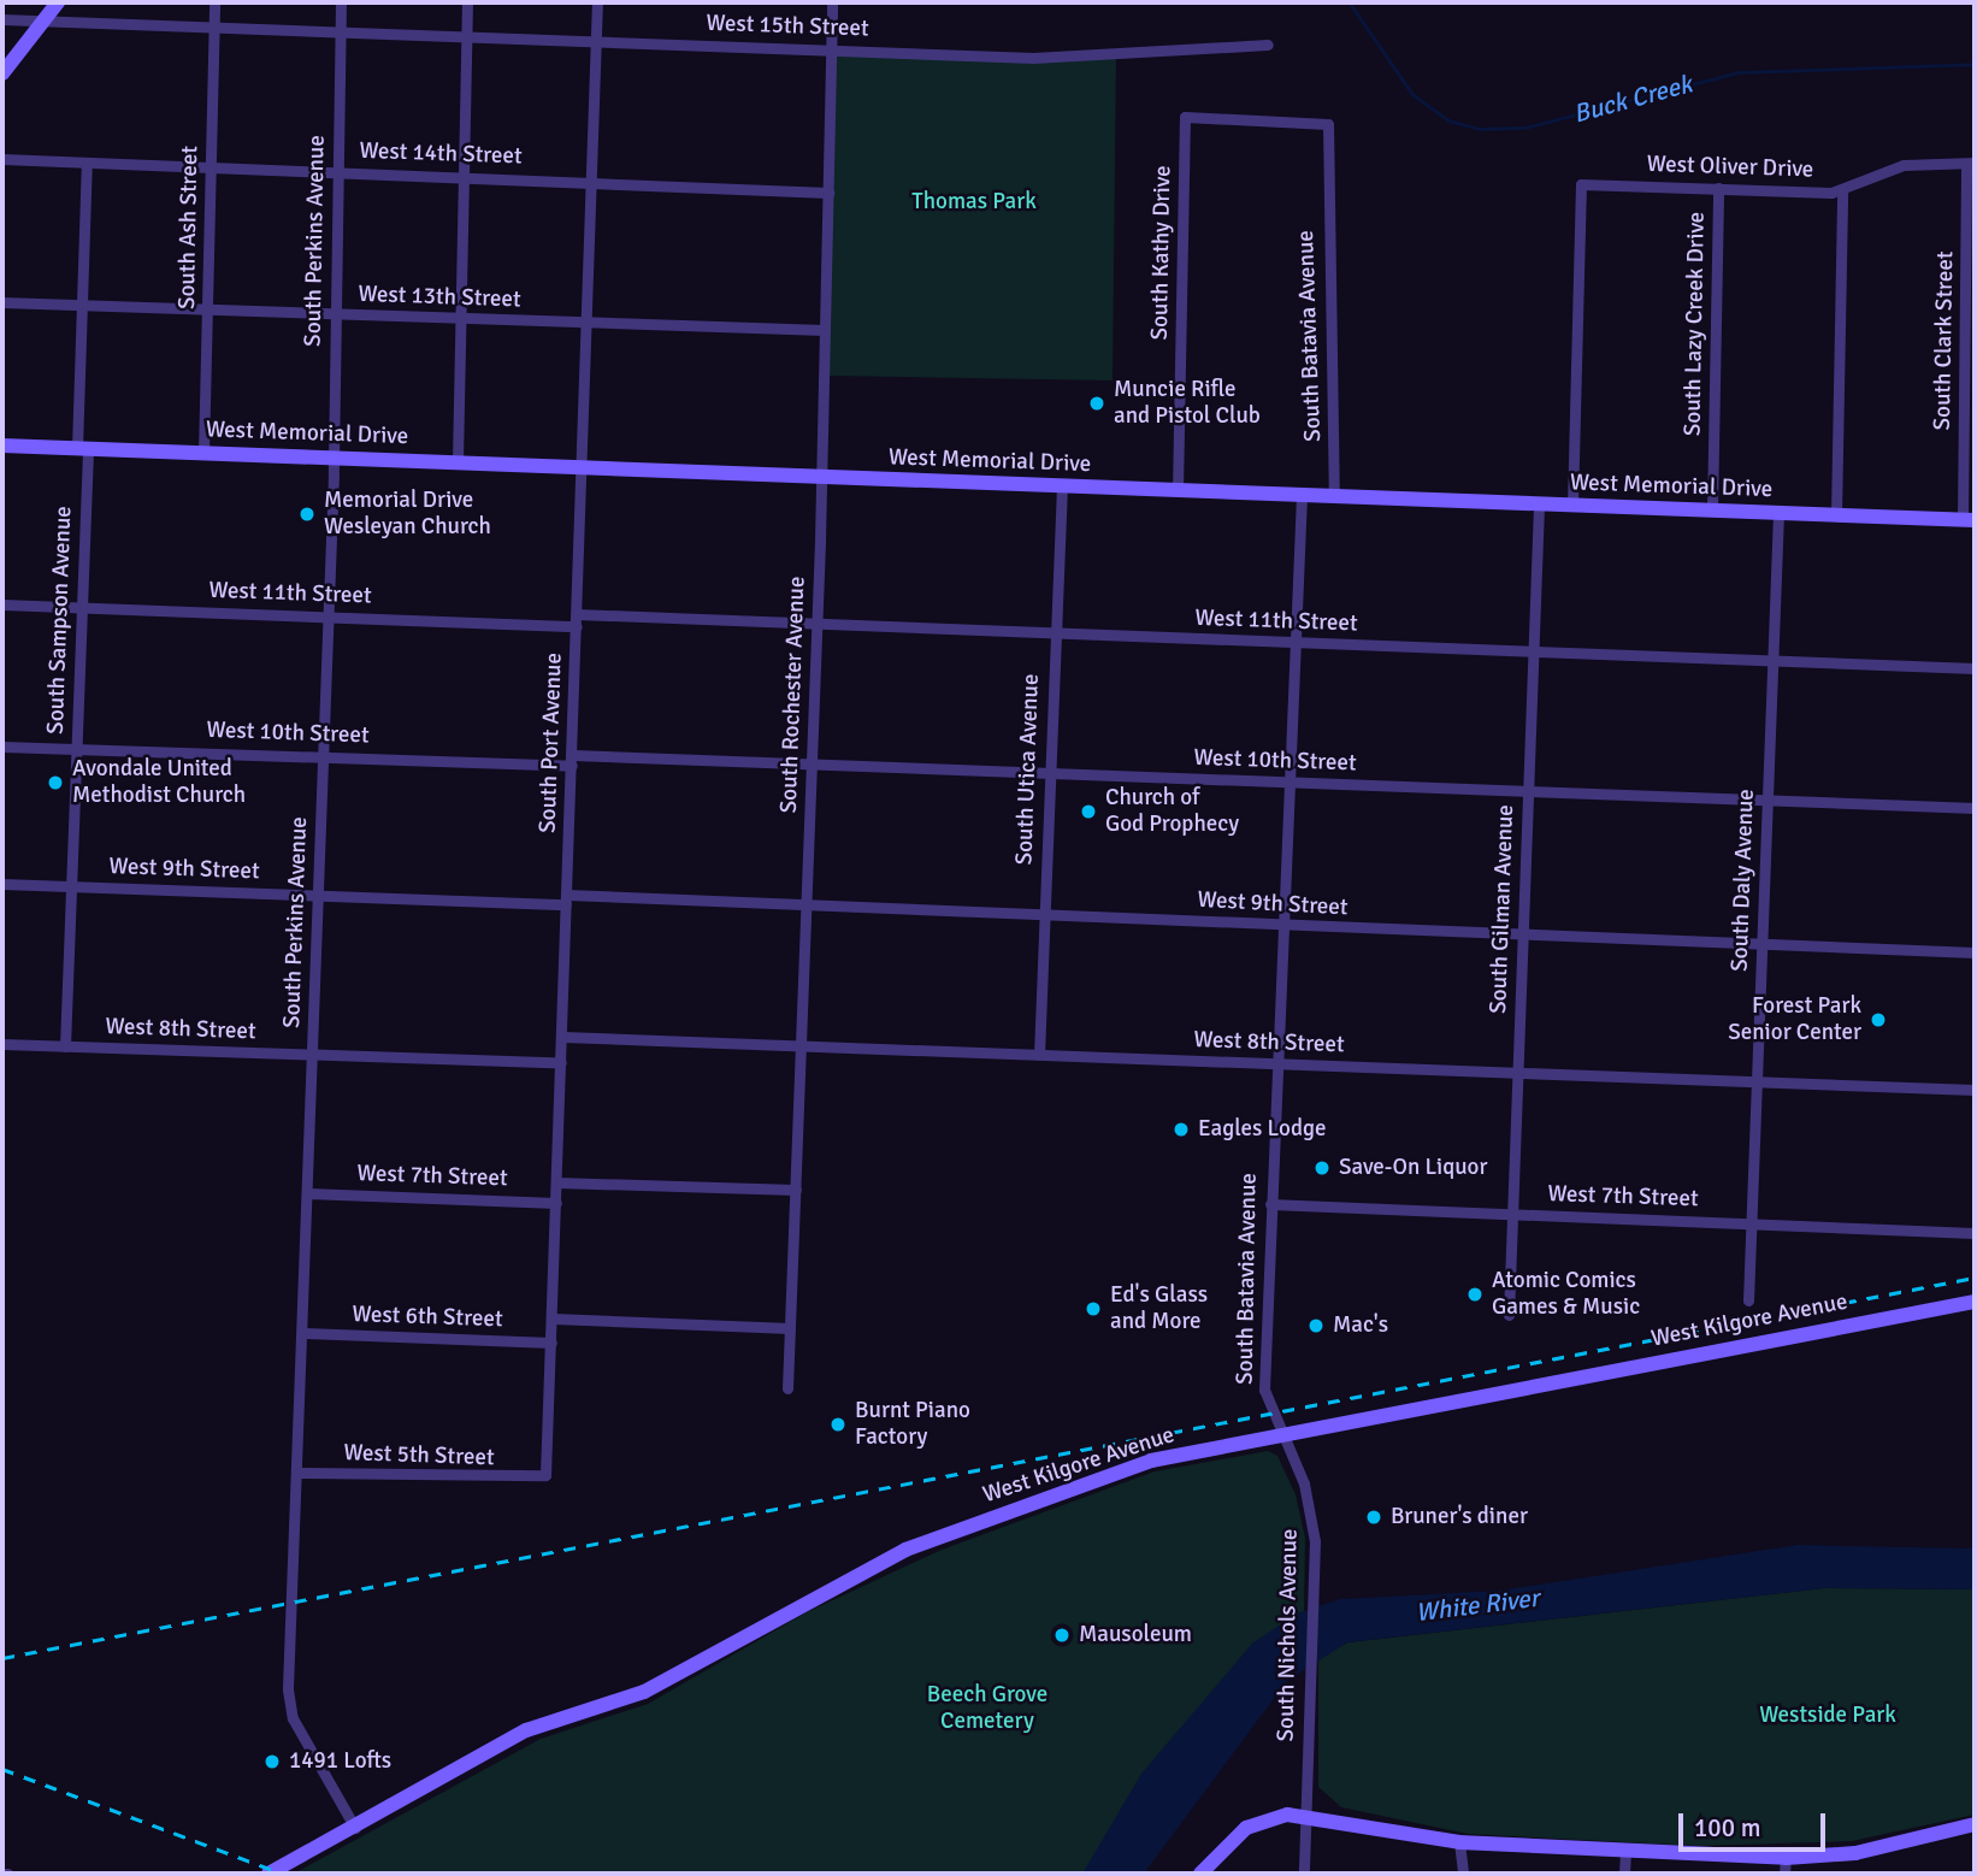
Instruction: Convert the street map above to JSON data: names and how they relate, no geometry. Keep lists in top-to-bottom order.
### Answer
{
  "streets": {
    "main road": ["West Memorial Drive", "West Kilgore Avenue"],
    "street": [
      "West 15th Street",
      "West 14th Street",
      "West Oliver Drive",
      "South Ash Street",
      "South Perkins Avenue",
      "South Kathy Drive",
      "West 13th Street",
      "South Lazy Creek Drive",
      "South Batavia Avenue",
      "South Clark Street",
      "West 11th Street",
      "South Sampson Avenue",
      "South Rochester Avenue",
      "West 10th Street",
      "South Port Avenue",
      "South Utica Avenue",
      "West 9th Street",
      "South Daly Avenue",
      "South Gilman Avenue",
      "West 8th Street",
      "West 7th Street",
      "West 6th Street",
      "West 5th Street",
      "South Nichols Avenue"
    ]
  },
  "crossings": [
    ["West 15th Street", "South Ash Street"],
    ["West 15th Street", "South Perkins Avenue"],
    ["West 15th Street", "South Rochester Avenue"],
    ["West 15th Street", "South Port Avenue"],
    ["West 14th Street", "South Ash Street"],
    ["West 14th Street", "South Perkins Avenue"],
    ["West 14th Street", "South Sampson Avenue"],
    ["West 14th Street", "South Rochester Avenue"],
    ["West 14th Street", "South Port Avenue"],
    ["West Oliver Drive", "South Lazy Creek Drive"],
    ["West Oliver Drive", "South Clark Street"],
    ["West Oliver Drive", "West Memorial Drive"],
    ["South Ash Street", "West 13th Street"],
    ["South Ash Street", "West Memorial Drive"],
    ["South Perkins Avenue", "West 13th Street"],
    ["South Perkins Avenue", "West Memorial Drive"],
    ["South Perkins Avenue", "West 11th Street"],
    ["South Perkins Avenue", "West 10th Street"],
    ["South Perkins Avenue", "West 9th Street"],
    ["South Perkins Avenue", "West 8th Street"],
    ["South Perkins Avenue", "West 7th Street"],
    ["South Perkins Avenue", "West 6th Street"],
    ["South Perkins Avenue", "West Kilgore Avenue"],
    ["South Perkins Avenue", "West 5th Street"],
    ["South Kathy Drive", "South Batavia Avenue"],
    ["South Kathy Drive", "West Memorial Drive"],
    ["West 13th Street", "South Sampson Avenue"],
    ["West 13th Street", "South Rochester Avenue"],
    ["West 13th Street", "South Port Avenue"],
    ["South Lazy Creek Drive", "West Memorial Drive"],
    ["South Batavia Avenue", "West Memorial Drive"],
    ["South Batavia Avenue", "West 11th Street"],
    ["South Batavia Avenue", "West 10th Street"],
    ["South Batavia Avenue", "West 9th Street"],
    ["South Batavia Avenue", "West 8th Street"],
    ["South Batavia Avenue", "West 7th Street"],
    ["South Batavia Avenue", "South Nichols Avenue"],
    ["South Clark Street", "West Memorial Drive"],
    ["West Memorial Drive", "South Sampson Avenue"],
    ["West Memorial Drive", "South Rochester Avenue"],
    ["West Memorial Drive", "South Port Avenue"],
    ["West Memorial Drive", "South Utica Avenue"],
    ["West Memorial Drive", "South Daly Avenue"],
    ["West Memorial Drive", "South Gilman Avenue"],
    ["West 11th Street", "South Sampson Avenue"],
    ["West 11th Street", "South Rochester Avenue"],
    ["West 11th Street", "South Port Avenue"],
    ["West 11th Street", "South Utica Avenue"],
    ["West 11th Street", "South Daly Avenue"],
    ["West 11th Street", "South Gilman Avenue"],
    ["South Sampson Avenue", "West 10th Street"],
    ["South Sampson Avenue", "West 9th Street"],
    ["South Sampson Avenue", "West 8th Street"],
    ["South Rochester Avenue", "West 10th Street"],
    ["South Rochester Avenue", "West 9th Street"],
    ["South Rochester Avenue", "West 8th Street"],
    ["West 10th Street", "South Port Avenue"],
    ["West 10th Street", "South Utica Avenue"],
    ["West 10th Street", "South Daly Avenue"],
    ["West 10th Street", "South Gilman Avenue"],
    ["South Port Avenue", "West 9th Street"],
    ["South Port Avenue", "West 8th Street"],
    ["South Port Avenue", "West 7th Street"],
    ["South Port Avenue", "West 6th Street"],
    ["South Port Avenue", "West 5th Street"],
    ["South Utica Avenue", "West 9th Street"],
    ["South Utica Avenue", "West 8th Street"],
    ["West 9th Street", "South Daly Avenue"],
    ["West 9th Street", "South Gilman Avenue"],
    ["South Daly Avenue", "West 8th Street"],
    ["South Daly Avenue", "West 7th Street"],
    ["South Gilman Avenue", "West 8th Street"],
    ["South Gilman Avenue", "West 7th Street"],
    ["West Kilgore Avenue", "South Nichols Avenue"]
  ],
  "water": ["Buck Creek", "White River"],
  "parks": ["Thomas Park", "Beech Grove Cemetery", "Westside Park"],
  "places": [
    "Muncie Rifle and Pistol Club",
    "Memorial Drive Wesleyan Church",
    "Avondale United Methodist Church",
    "Church of God Prophecy",
    "Forest Park Senior Center",
    "Eagles Lodge",
    "Save-On Liquor",
    "Atomic Comics Games & Music",
    "Ed's Glass and More",
    "Mac's",
    "Burnt Piano Factory",
    "Bruner's diner",
    "Mausoleum",
    "1491 Lofts"
  ],
  "scale_bar": "100 m"
}
